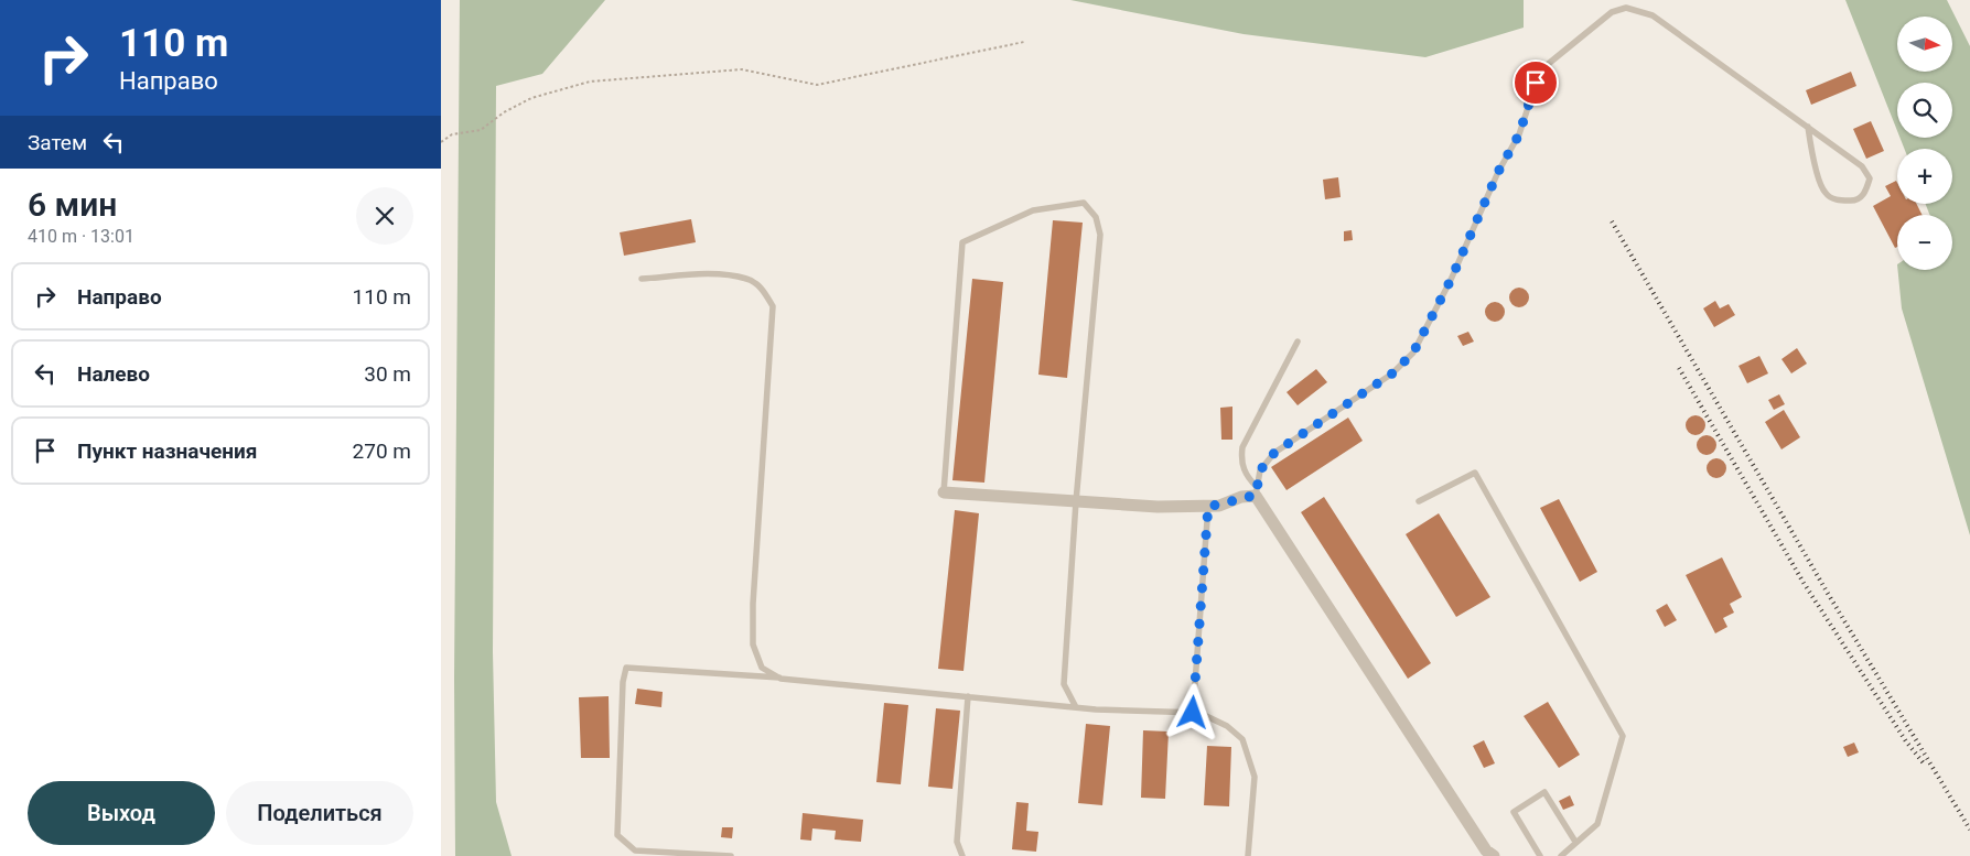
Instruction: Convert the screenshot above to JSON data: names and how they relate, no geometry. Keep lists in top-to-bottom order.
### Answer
{
  "north": "right",
  "page": {
    "turn": ["110 m", "Направо"],
    "map_buttons": ["+", "−"],
    "then": "Затем",
    "heading": ["6 мин", "410 m · 13:01"],
    "list": [
      {
        "name": "Направо",
        "value": "110 m"
      },
      {
        "name": "Налево",
        "value": "30 m"
      },
      {
        "name": "Пункт назначения",
        "value": "270 m"
      }
    ],
    "buttons": ["Выход", "Поделиться"]
  }
}
